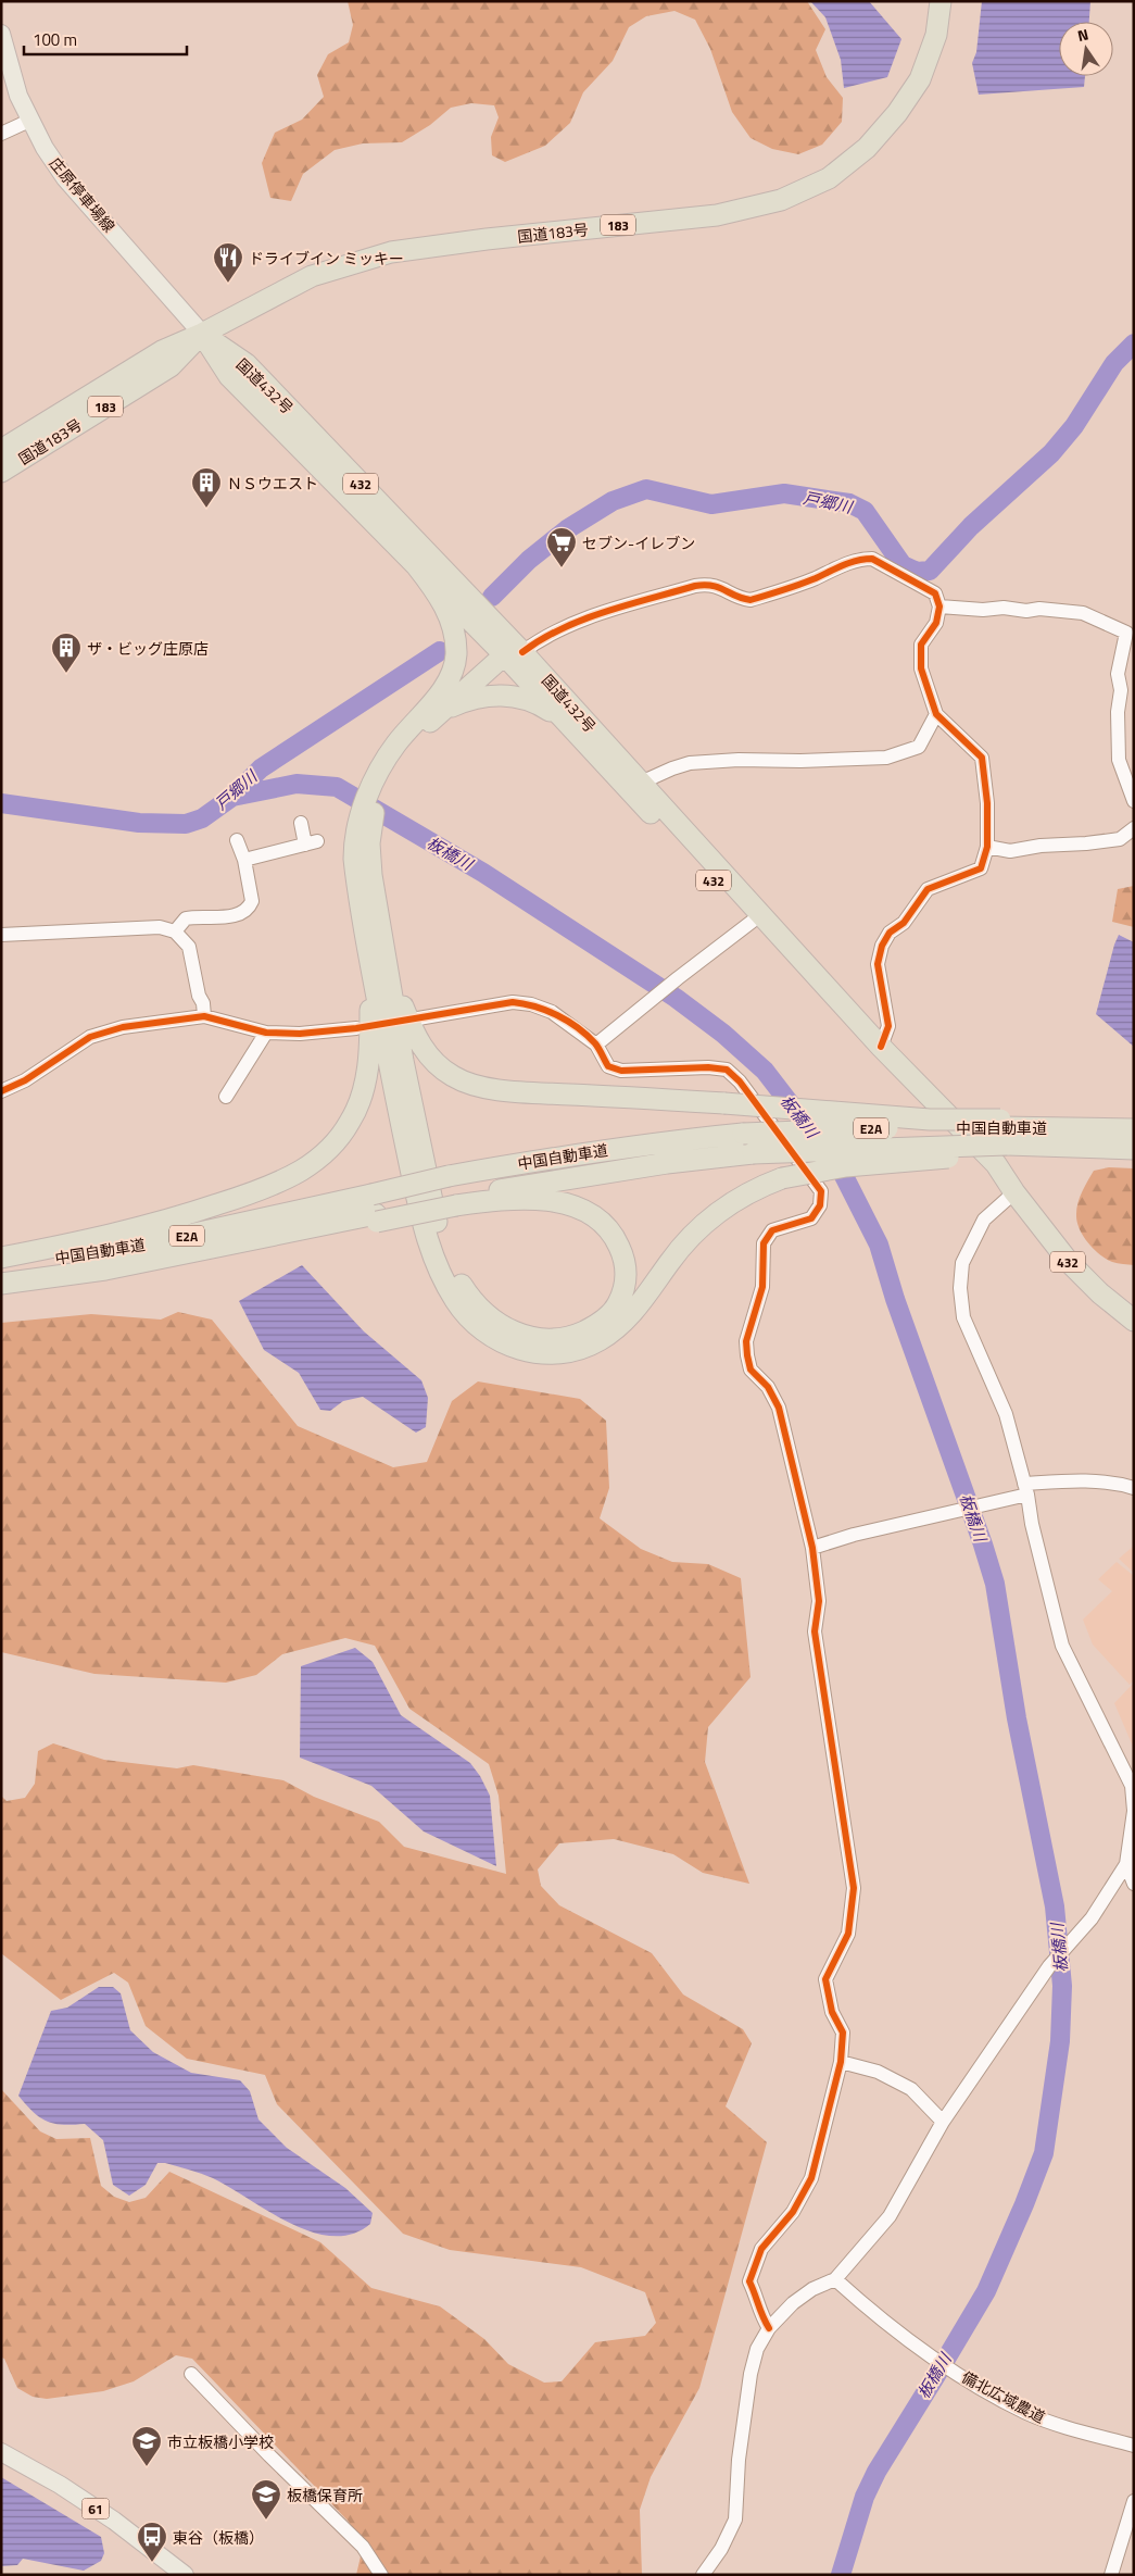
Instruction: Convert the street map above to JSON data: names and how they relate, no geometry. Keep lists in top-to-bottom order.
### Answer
{
  "streets": {
    "highway": [
      "183",
      "国道183号",
      "国道432号",
      "432",
      "中国自動車道",
      "E2A"
    ],
    "main road": ["庄原停車場線", "61"],
    "street": ["備北広域農道"]
  },
  "crossings": [
    ["庄原停車場線", "国道183号"],
    ["庄原停車場線", "国道432号"],
    ["国道183号", "国道432号"]
  ],
  "water": ["戸郷川", "板橋川"],
  "places": {
    "restaurant": ["ドライブイン ミッキー"],
    "building": ["ＮＳウエスト", "ザ・ビッグ庄原店"],
    "supermarket": ["セブン-イレブン"],
    "school or university": ["市立板橋小学校", "板橋保育所"],
    "bus stop": ["東谷（板橋）"]
  },
  "scale_bar": "100 m",
  "north": "top"
}
